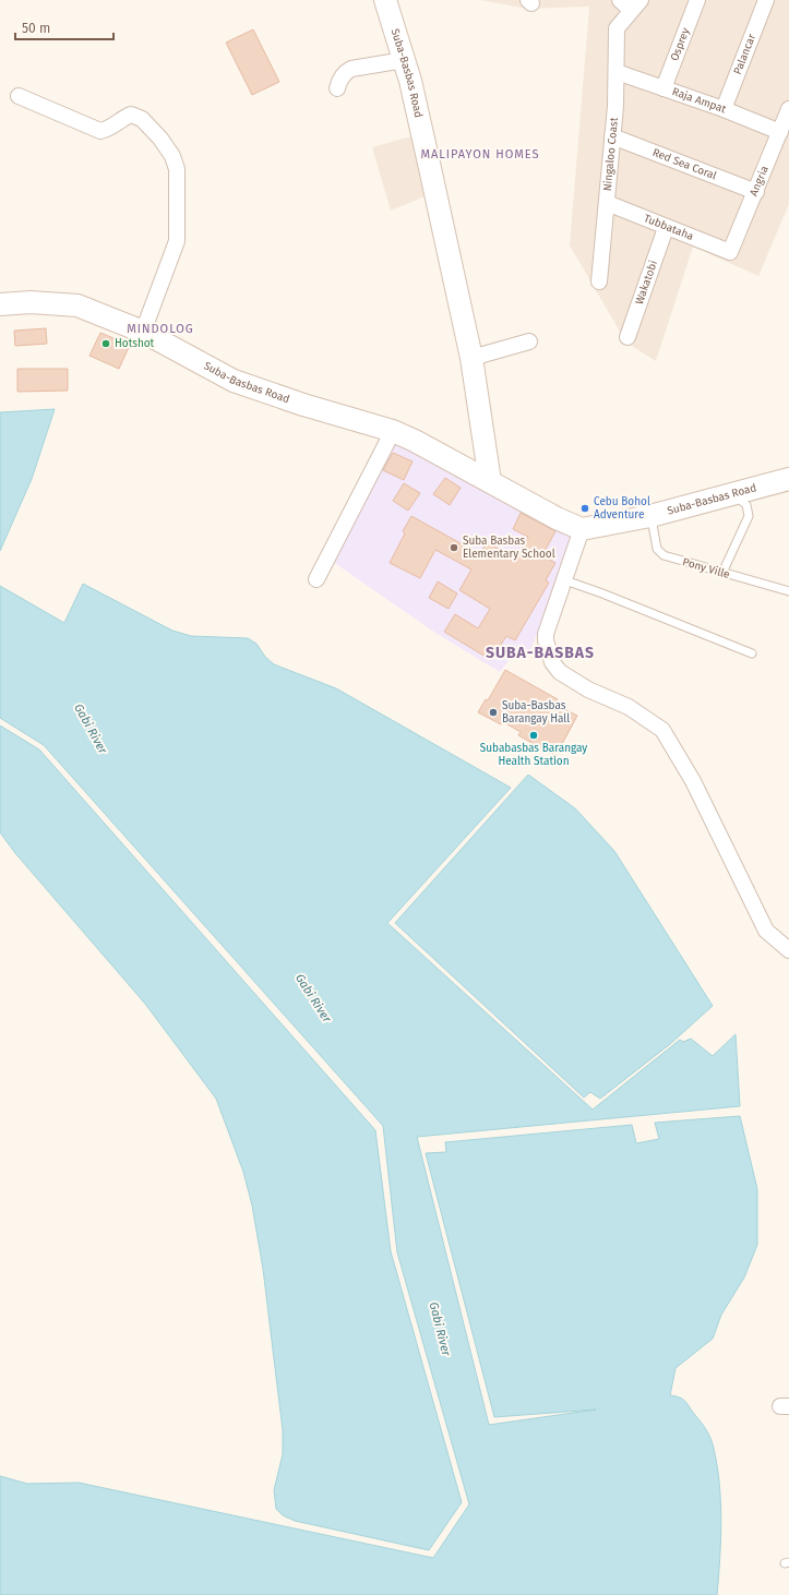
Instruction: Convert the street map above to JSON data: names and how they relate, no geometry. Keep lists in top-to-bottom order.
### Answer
{
  "streets": {
    "street": [
      "Osprey",
      "Palancar",
      "Suba-Basbas Road",
      "Raja Ampat",
      "Ningaloo Coast",
      "Red Sea Coral",
      "Angria",
      "Tubbataha",
      "Wakatobi"
    ],
    "lane": ["Pony Ville"]
  },
  "crossings": [
    ["Osprey", "Raja Ampat"],
    ["Palancar", "Raja Ampat"],
    ["Suba-Basbas Road", "Pony Ville"],
    ["Raja Ampat", "Ningaloo Coast"],
    ["Raja Ampat", "Angria"],
    ["Ningaloo Coast", "Red Sea Coral"],
    ["Ningaloo Coast", "Tubbataha"],
    ["Red Sea Coral", "Angria"],
    ["Angria", "Tubbataha"],
    ["Tubbataha", "Wakatobi"]
  ],
  "districts": ["MALIPAYON HOMES", "MINDOLOG", "SUBA-BASBAS"],
  "water": ["Gabi River"],
  "places": [
    "Hotshot",
    "Cebu Bohol Adventure",
    "Suba Basbas Elementary School",
    "Suba-Basbas Barangay Hall",
    "Subabasbas Barangay Health Station"
  ],
  "scale_bar": "50 m"
}
